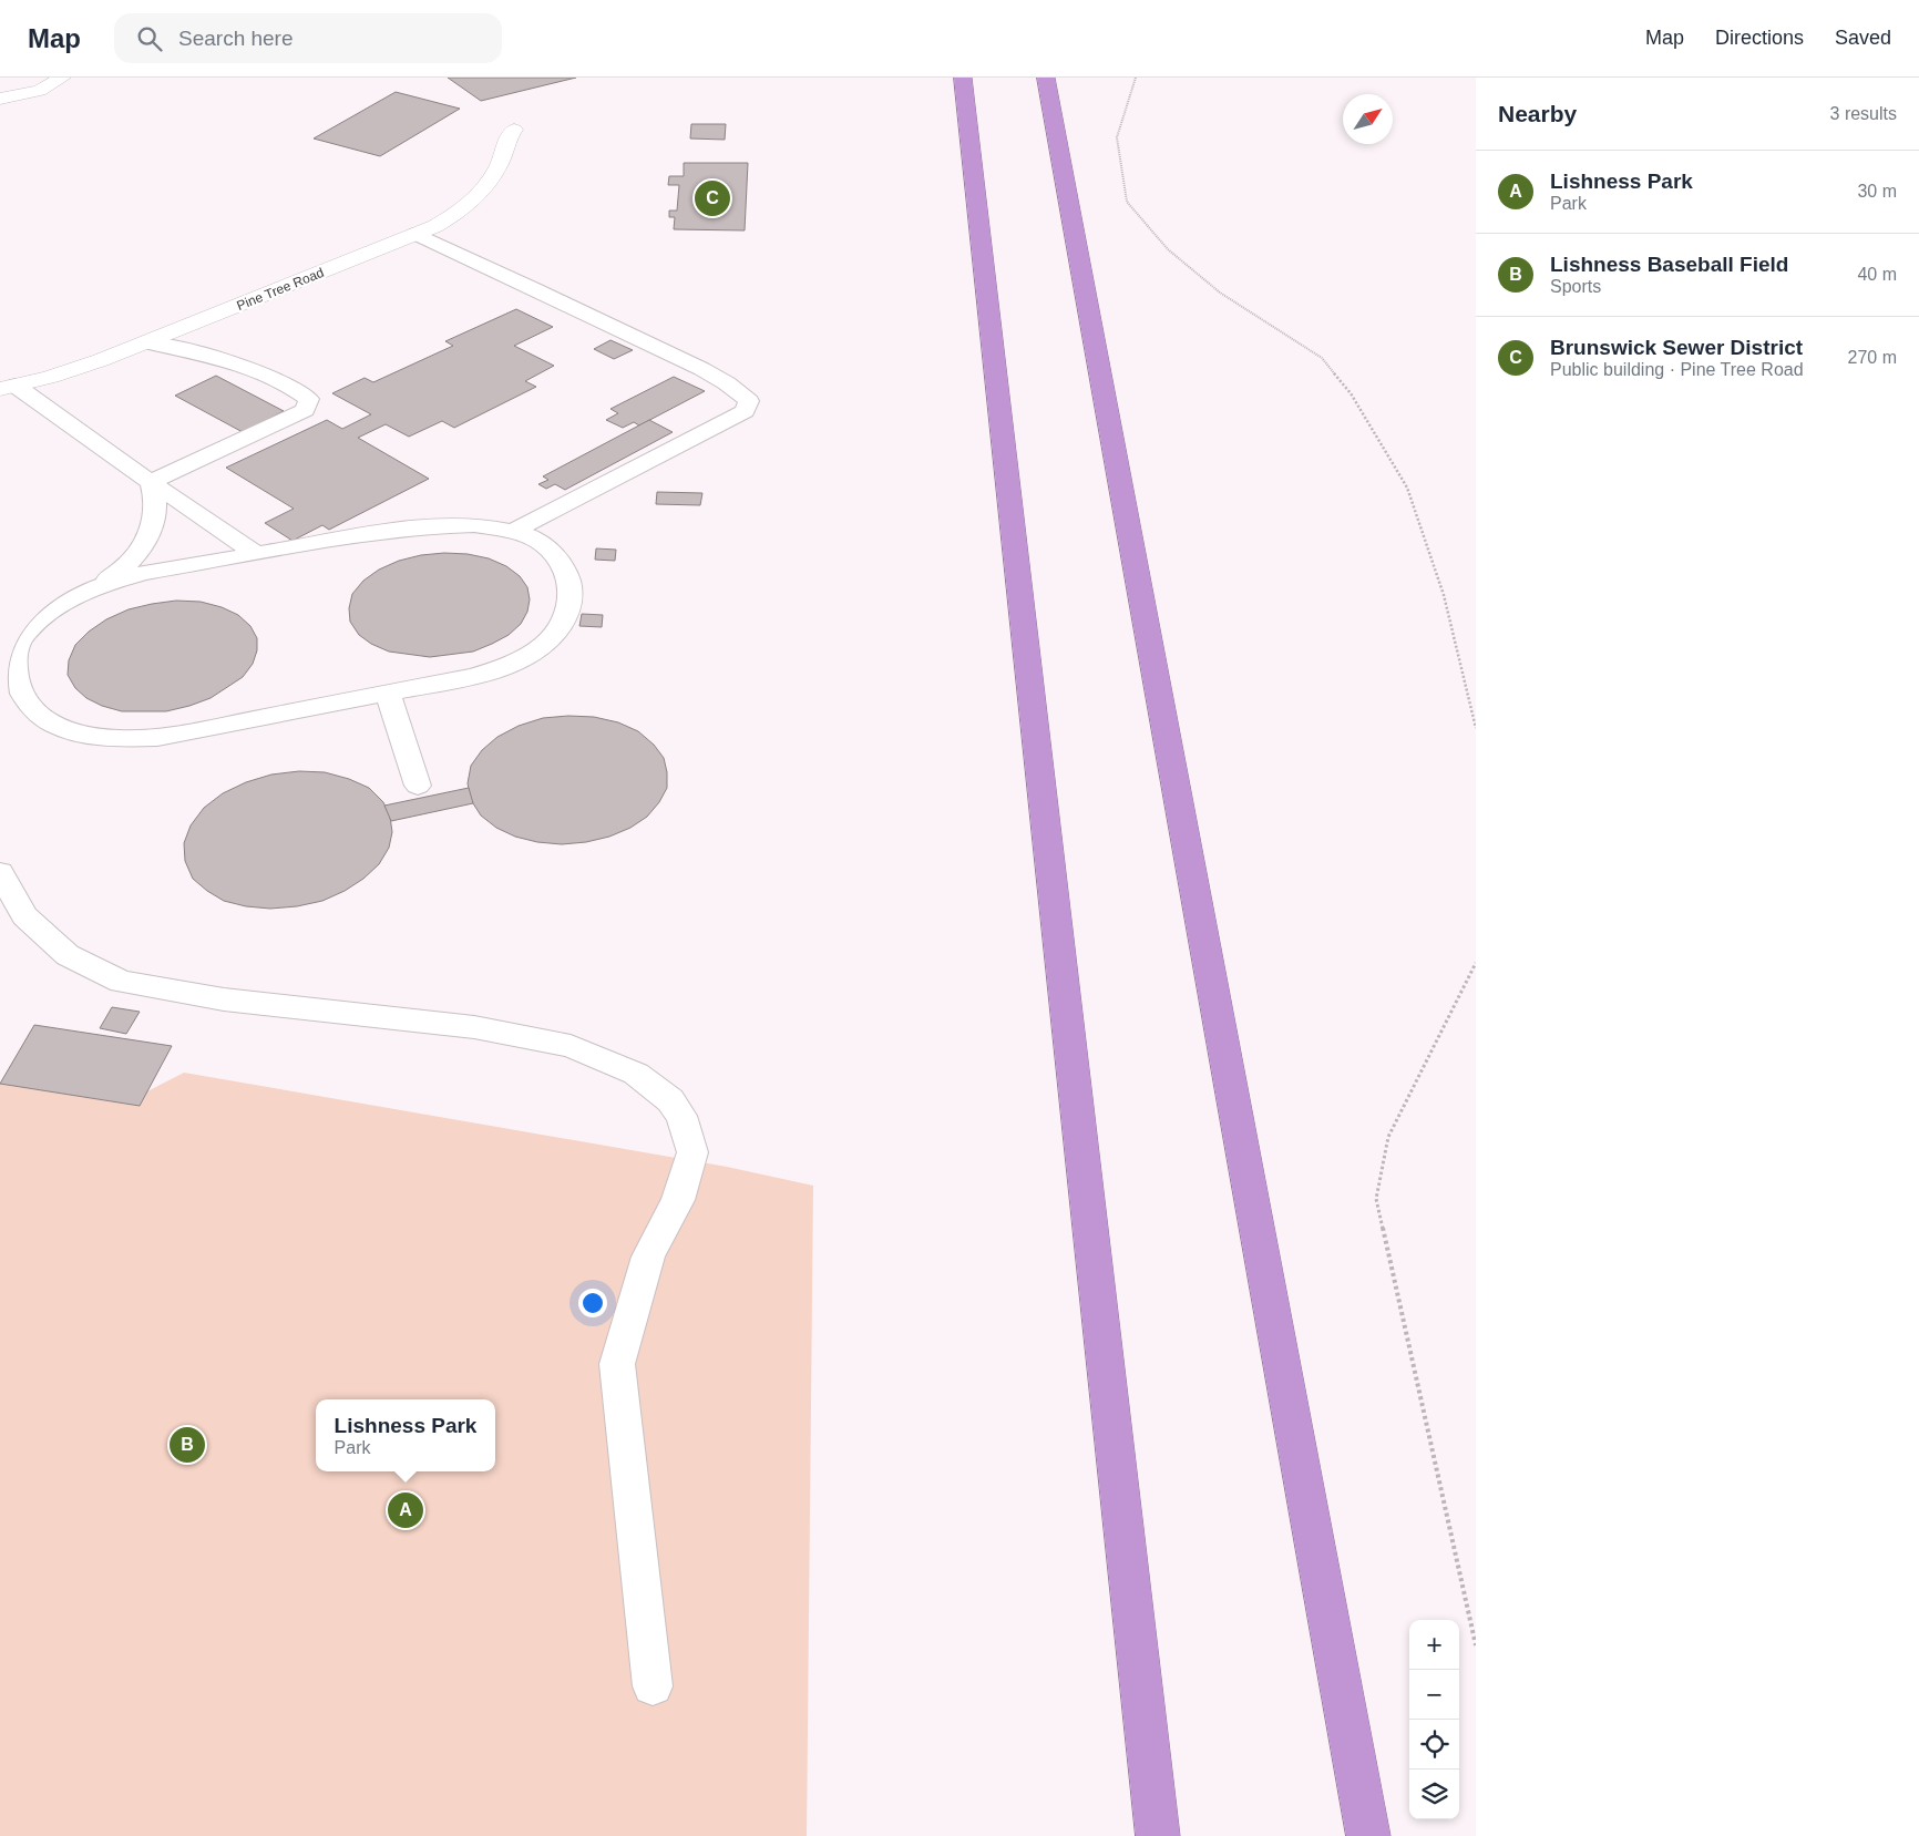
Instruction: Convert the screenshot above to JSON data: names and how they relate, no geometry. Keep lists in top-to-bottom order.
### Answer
{
  "streets": {
    "street": ["Pine Tree Road"]
  },
  "north": "top right",
  "page": {
    "header": "Map",
    "search": "Search here",
    "nav": ["Map", "Directions", "Saved"],
    "heading": ["Nearby", "3 results"],
    "list": [
      {
        "mark": "A",
        "name": "Lishness Park",
        "note": "Park",
        "value": "30 m"
      },
      {
        "mark": "B",
        "name": "Lishness Baseball Field",
        "note": "Sports",
        "value": "40 m"
      },
      {
        "mark": "C",
        "name": "Brunswick Sewer District",
        "note": "Public building · Pine Tree Road",
        "value": "270 m"
      }
    ],
    "pins": ["C", "B", "A"],
    "popup": ["Lishness Park", "Park"],
    "map_buttons": ["+", "−"]
  }
}
